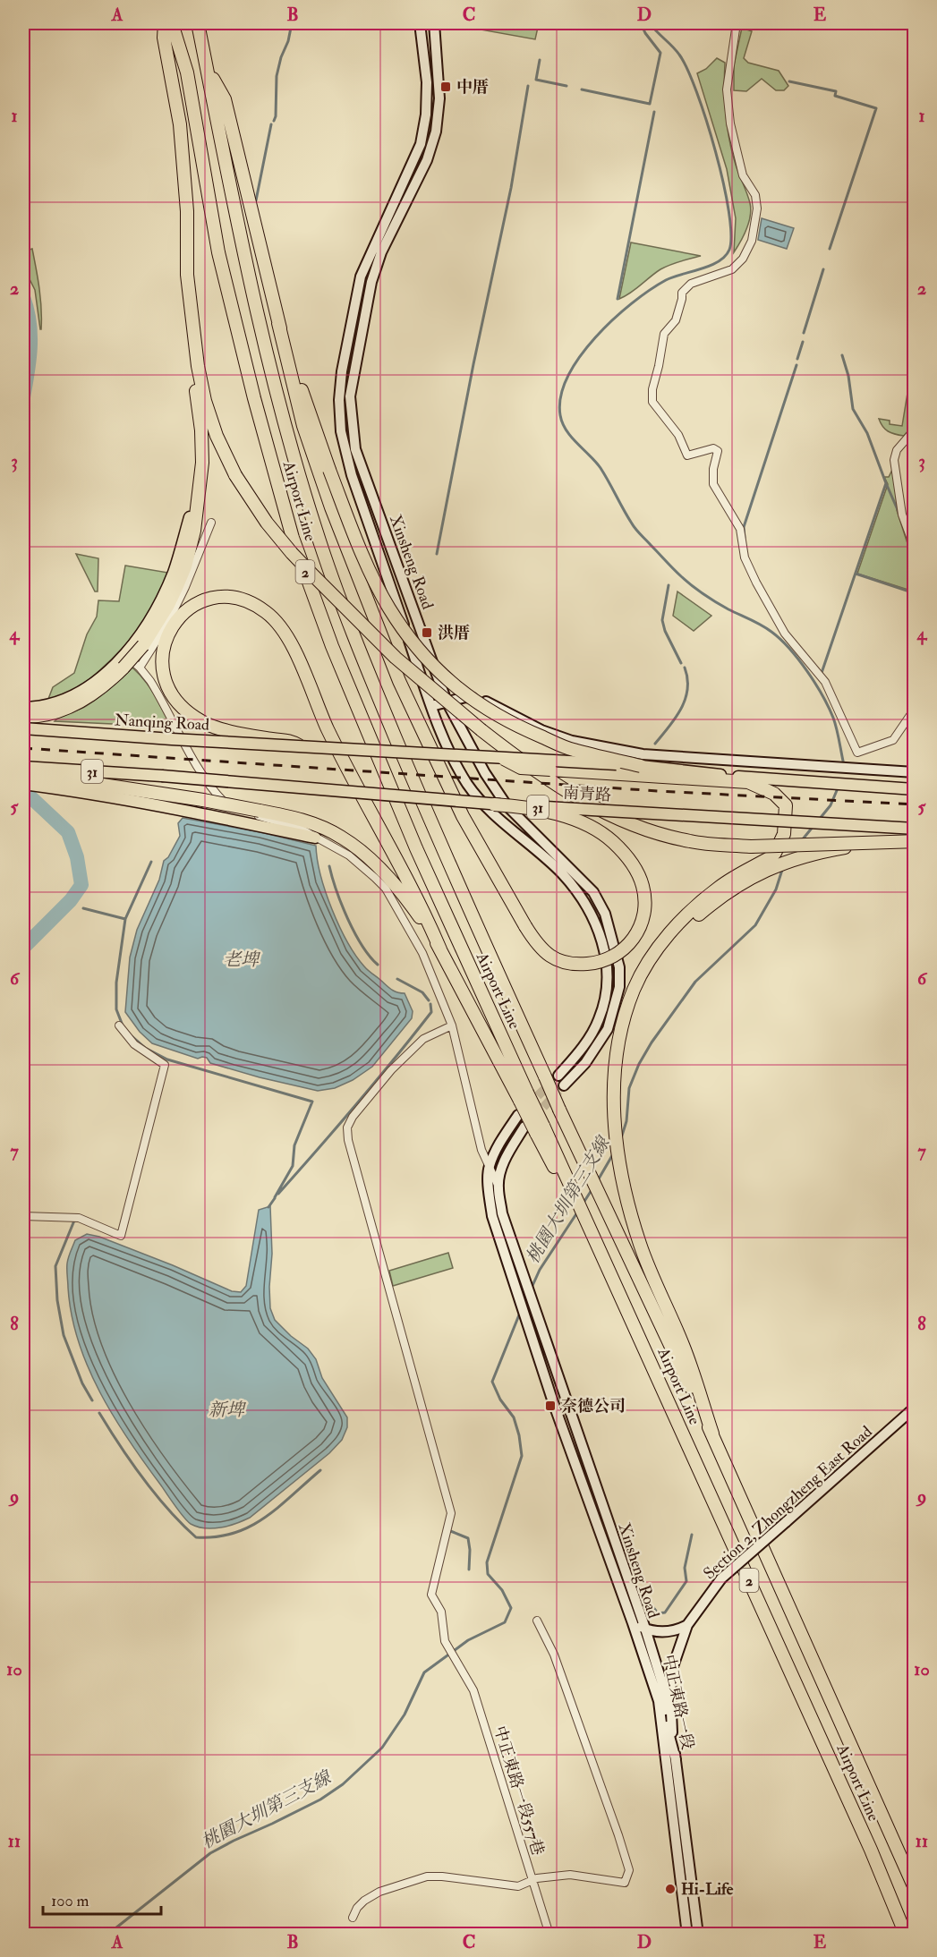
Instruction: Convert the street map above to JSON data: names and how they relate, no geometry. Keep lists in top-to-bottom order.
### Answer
{
  "streets": {
    "highway": ["Airport Line", "2"],
    "main road": [
      "Xinsheng Road",
      "Nanqing Road",
      "31",
      "南青路",
      "Section 2, Zhongzheng East Road",
      "中正東路一段"
    ],
    "street": ["中正東路一段557巷"]
  },
  "crossings": [
    ["Airport Line", "Xinsheng Road"],
    ["Xinsheng Road", "中正東路一段"],
    ["Nanqing Road", "南青路"],
    ["Section 2, Zhongzheng East Road", "中正東路一段"]
  ],
  "water": ["老埤", "桃園大圳第三支線", "新埤"],
  "places": {
    "transit": ["中厝", "洪厝", "奈德公司"],
    "other": ["Hi-Life"]
  },
  "scale_bar": "100 m",
  "grid": {
    "columns": [
      "A",
      "B",
      "C",
      "D",
      "E"
    ],
    "rows": [
      "1",
      "2",
      "3",
      "4",
      "5",
      "6",
      "7",
      "8",
      "9",
      "10",
      "11"
    ]
  }
}
